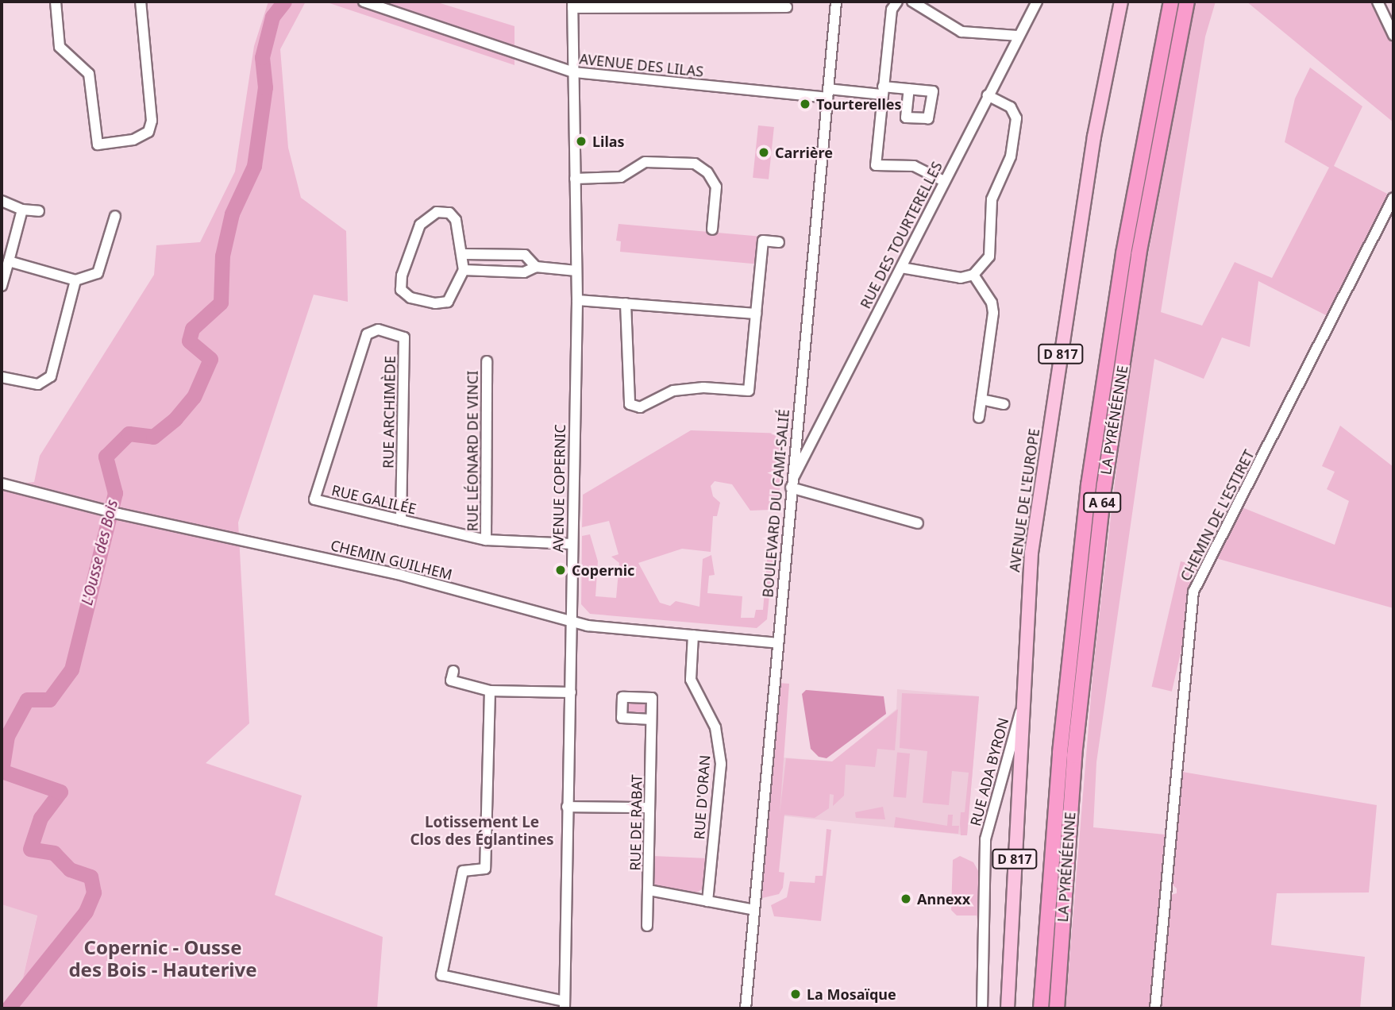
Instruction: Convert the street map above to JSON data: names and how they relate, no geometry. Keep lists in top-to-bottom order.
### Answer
{
  "streets": {
    "highway": ["LA PYRÉNÉENNE", "A 64"],
    "main road": ["D 817", "AVENUE DE L'EUROPE"],
    "street": [
      "AVENUE DES LILAS",
      "RUE DES TOURTERELLES",
      "RUE ARCHIMÈDE",
      "RUE LÉONARD DE VINCI",
      "AVENUE COPERNIC",
      "RUE GALILÉE",
      "BOULEVARD DU CAMI-SALIÉ",
      "CHEMIN DE L'ESTIRET",
      "CHEMIN GUILHEM",
      "RUE ADA BYRON",
      "RUE D'ORAN",
      "RUE DE RABAT"
    ]
  },
  "crossings": [
    ["AVENUE DES LILAS", "AVENUE COPERNIC"],
    ["AVENUE DES LILAS", "BOULEVARD DU CAMI-SALIÉ"],
    ["RUE DES TOURTERELLES", "BOULEVARD DU CAMI-SALIÉ"],
    ["RUE ARCHIMÈDE", "RUE GALILÉE"],
    ["RUE LÉONARD DE VINCI", "RUE GALILÉE"],
    ["AVENUE COPERNIC", "RUE GALILÉE"],
    ["AVENUE COPERNIC", "CHEMIN GUILHEM"],
    ["AVENUE DE L'EUROPE", "RUE ADA BYRON"],
    ["BOULEVARD DU CAMI-SALIÉ", "CHEMIN GUILHEM"],
    ["CHEMIN GUILHEM", "RUE D'ORAN"]
  ],
  "districts": ["Lotissement Le Clos des Églantines", "Copernic - Ousse des Bois - Hauterive"],
  "water": ["L'Ousse des Bois"],
  "places": [
    "Tourterelles",
    "Lilas",
    "Carrière",
    "Copernic",
    "Annexx",
    "La Mosaïque"
  ]
}
